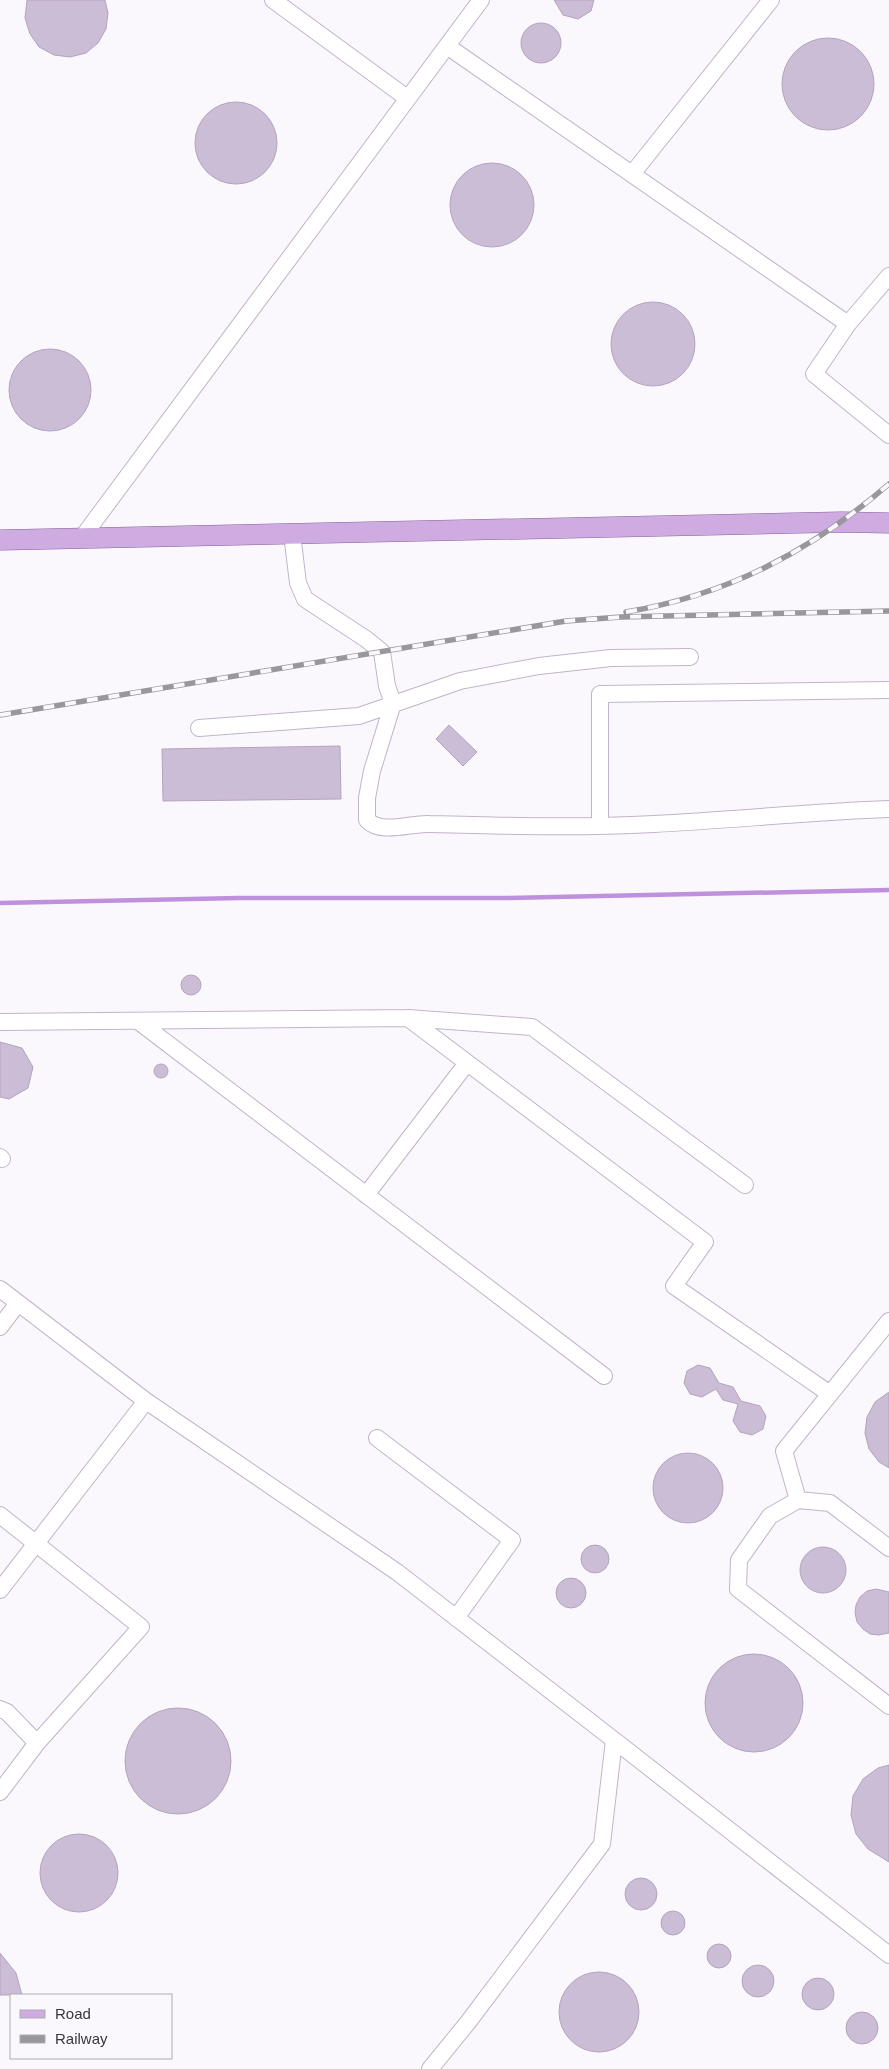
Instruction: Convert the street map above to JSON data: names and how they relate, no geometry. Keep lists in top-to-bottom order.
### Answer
{
  "legend": ["Road", "Railway"]
}
